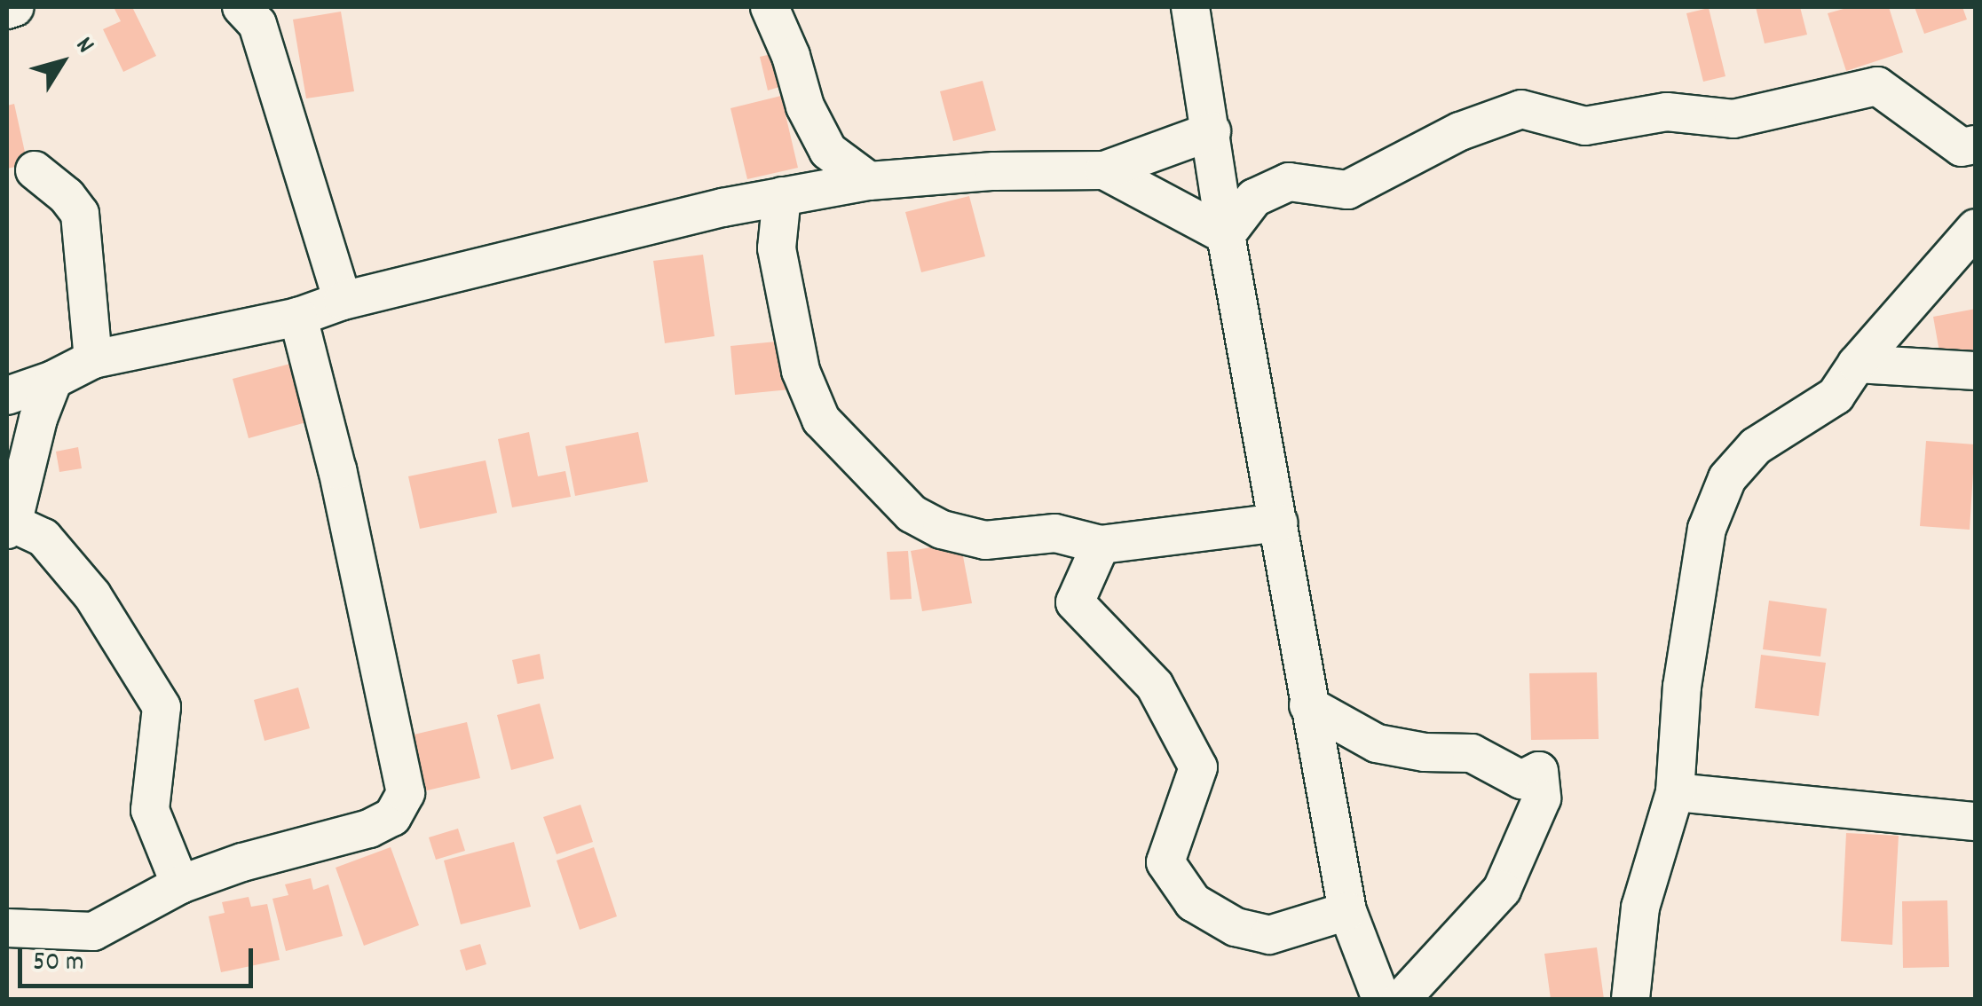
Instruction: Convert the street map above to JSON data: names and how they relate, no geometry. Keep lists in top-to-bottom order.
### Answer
{
  "scale_bar": "50 m",
  "north": "top right"
}
